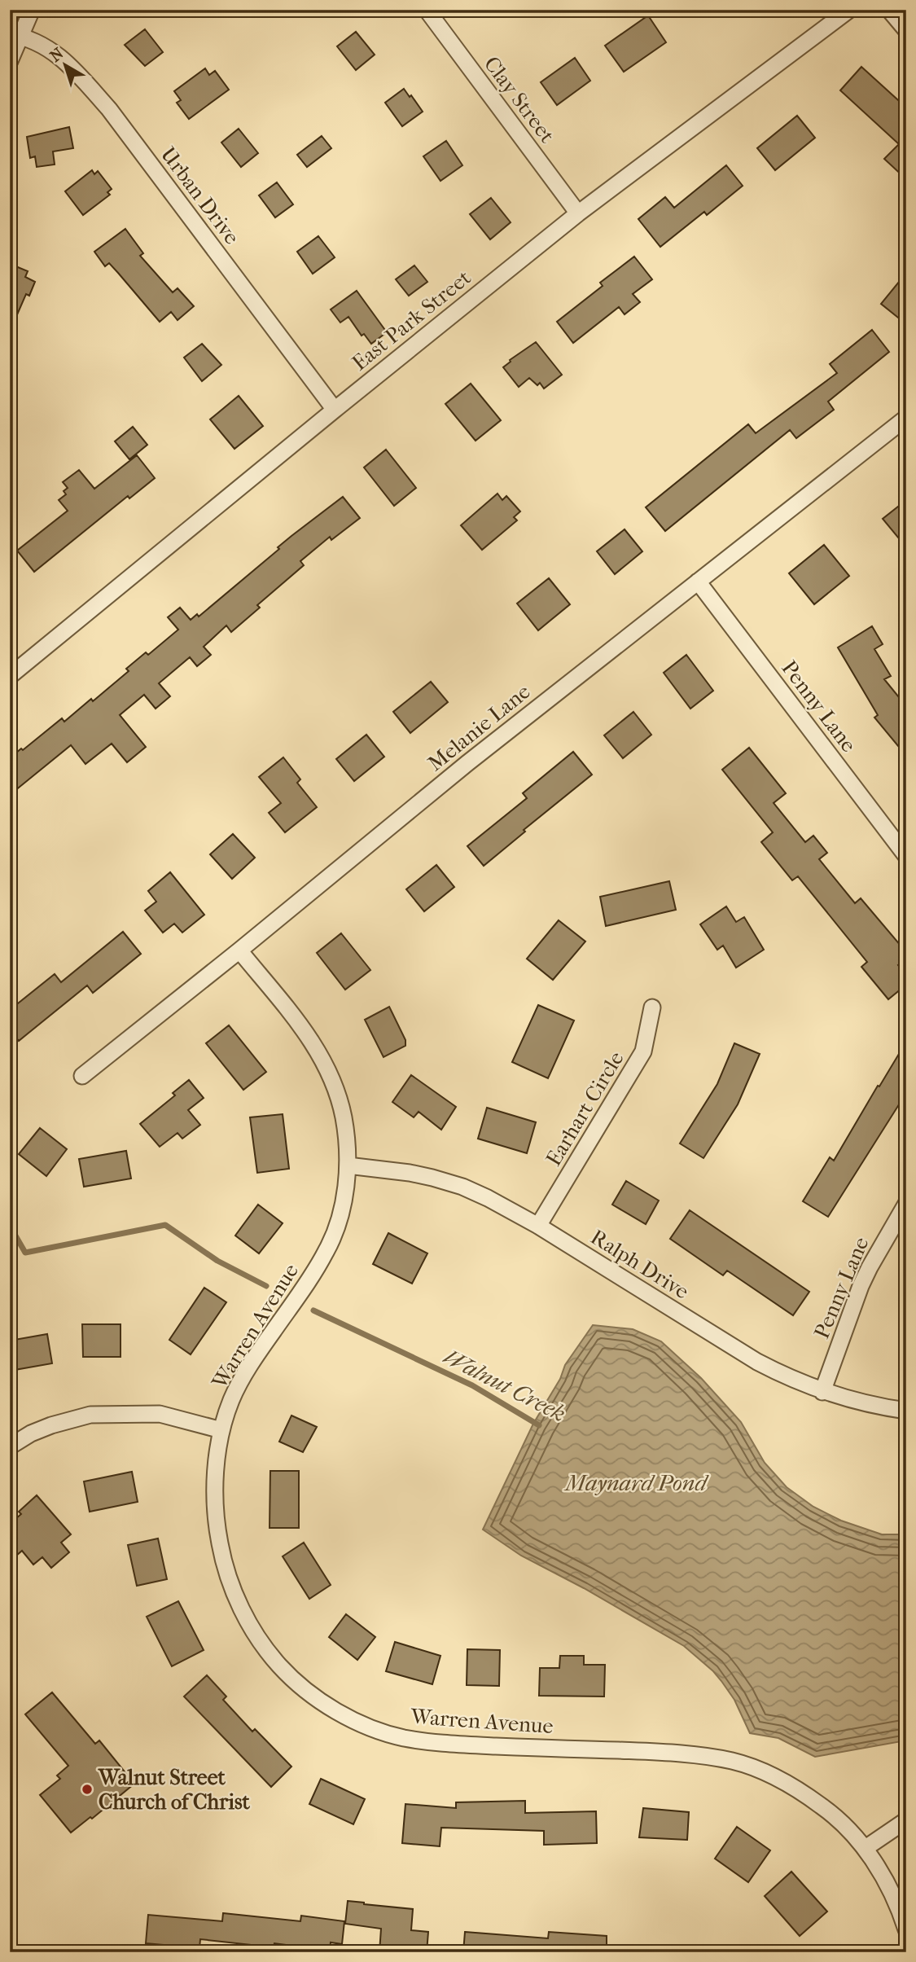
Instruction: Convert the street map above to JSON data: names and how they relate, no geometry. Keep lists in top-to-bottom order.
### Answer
{
  "streets": {
    "street": [
      "Clay Street",
      "Urban Drive",
      "East Park Street",
      "Penny Lane",
      "Melanie Lane",
      "Earhart Circle",
      "Ralph Drive",
      "Warren Avenue"
    ]
  },
  "crossings": [
    ["Clay Street", "East Park Street"],
    ["Urban Drive", "East Park Street"],
    ["Penny Lane", "Melanie Lane"],
    ["Penny Lane", "Ralph Drive"],
    ["Melanie Lane", "Warren Avenue"],
    ["Earhart Circle", "Ralph Drive"],
    ["Ralph Drive", "Warren Avenue"]
  ],
  "water": ["Walnut Creek", "Maynard Pond"],
  "places": ["Walnut Street Church of Christ"],
  "north": "top left"
}
